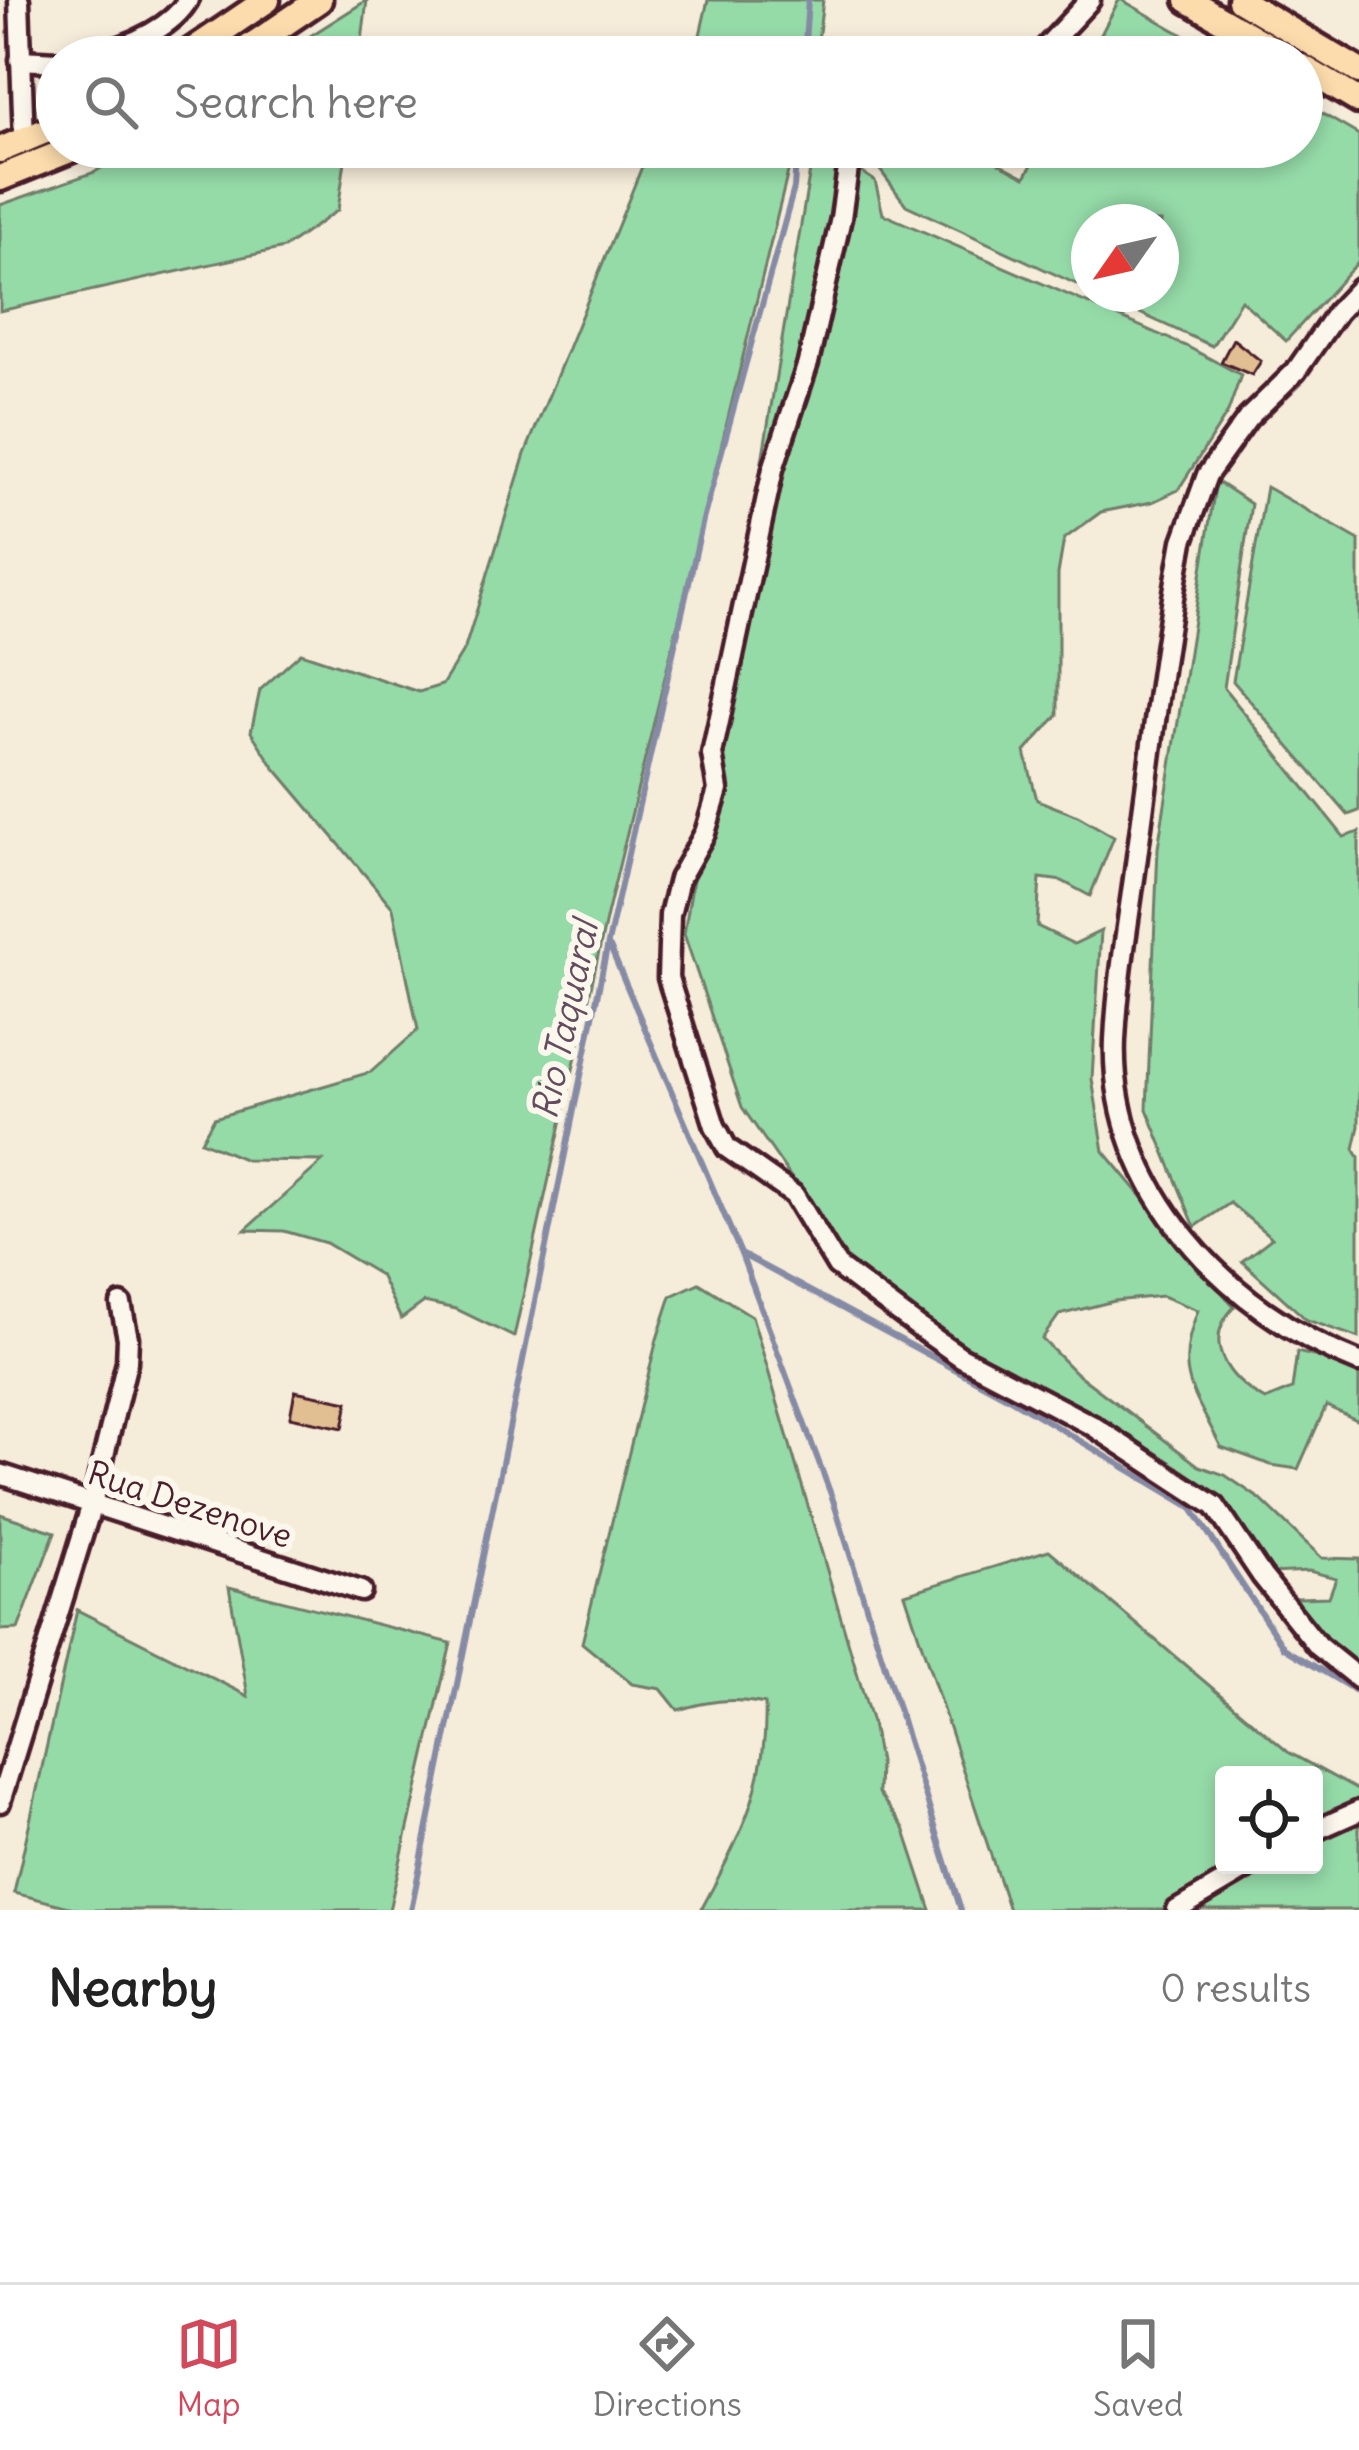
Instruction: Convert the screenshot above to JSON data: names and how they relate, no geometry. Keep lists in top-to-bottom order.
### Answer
{
  "streets": {
    "street": ["Rua Dezenove"]
  },
  "water": ["Rio Taquaral"],
  "north": "bottom left",
  "page": {
    "search": "Search here",
    "heading": ["Nearby", "0 results"],
    "nav": ["Map", "Directions", "Saved"]
  }
}
